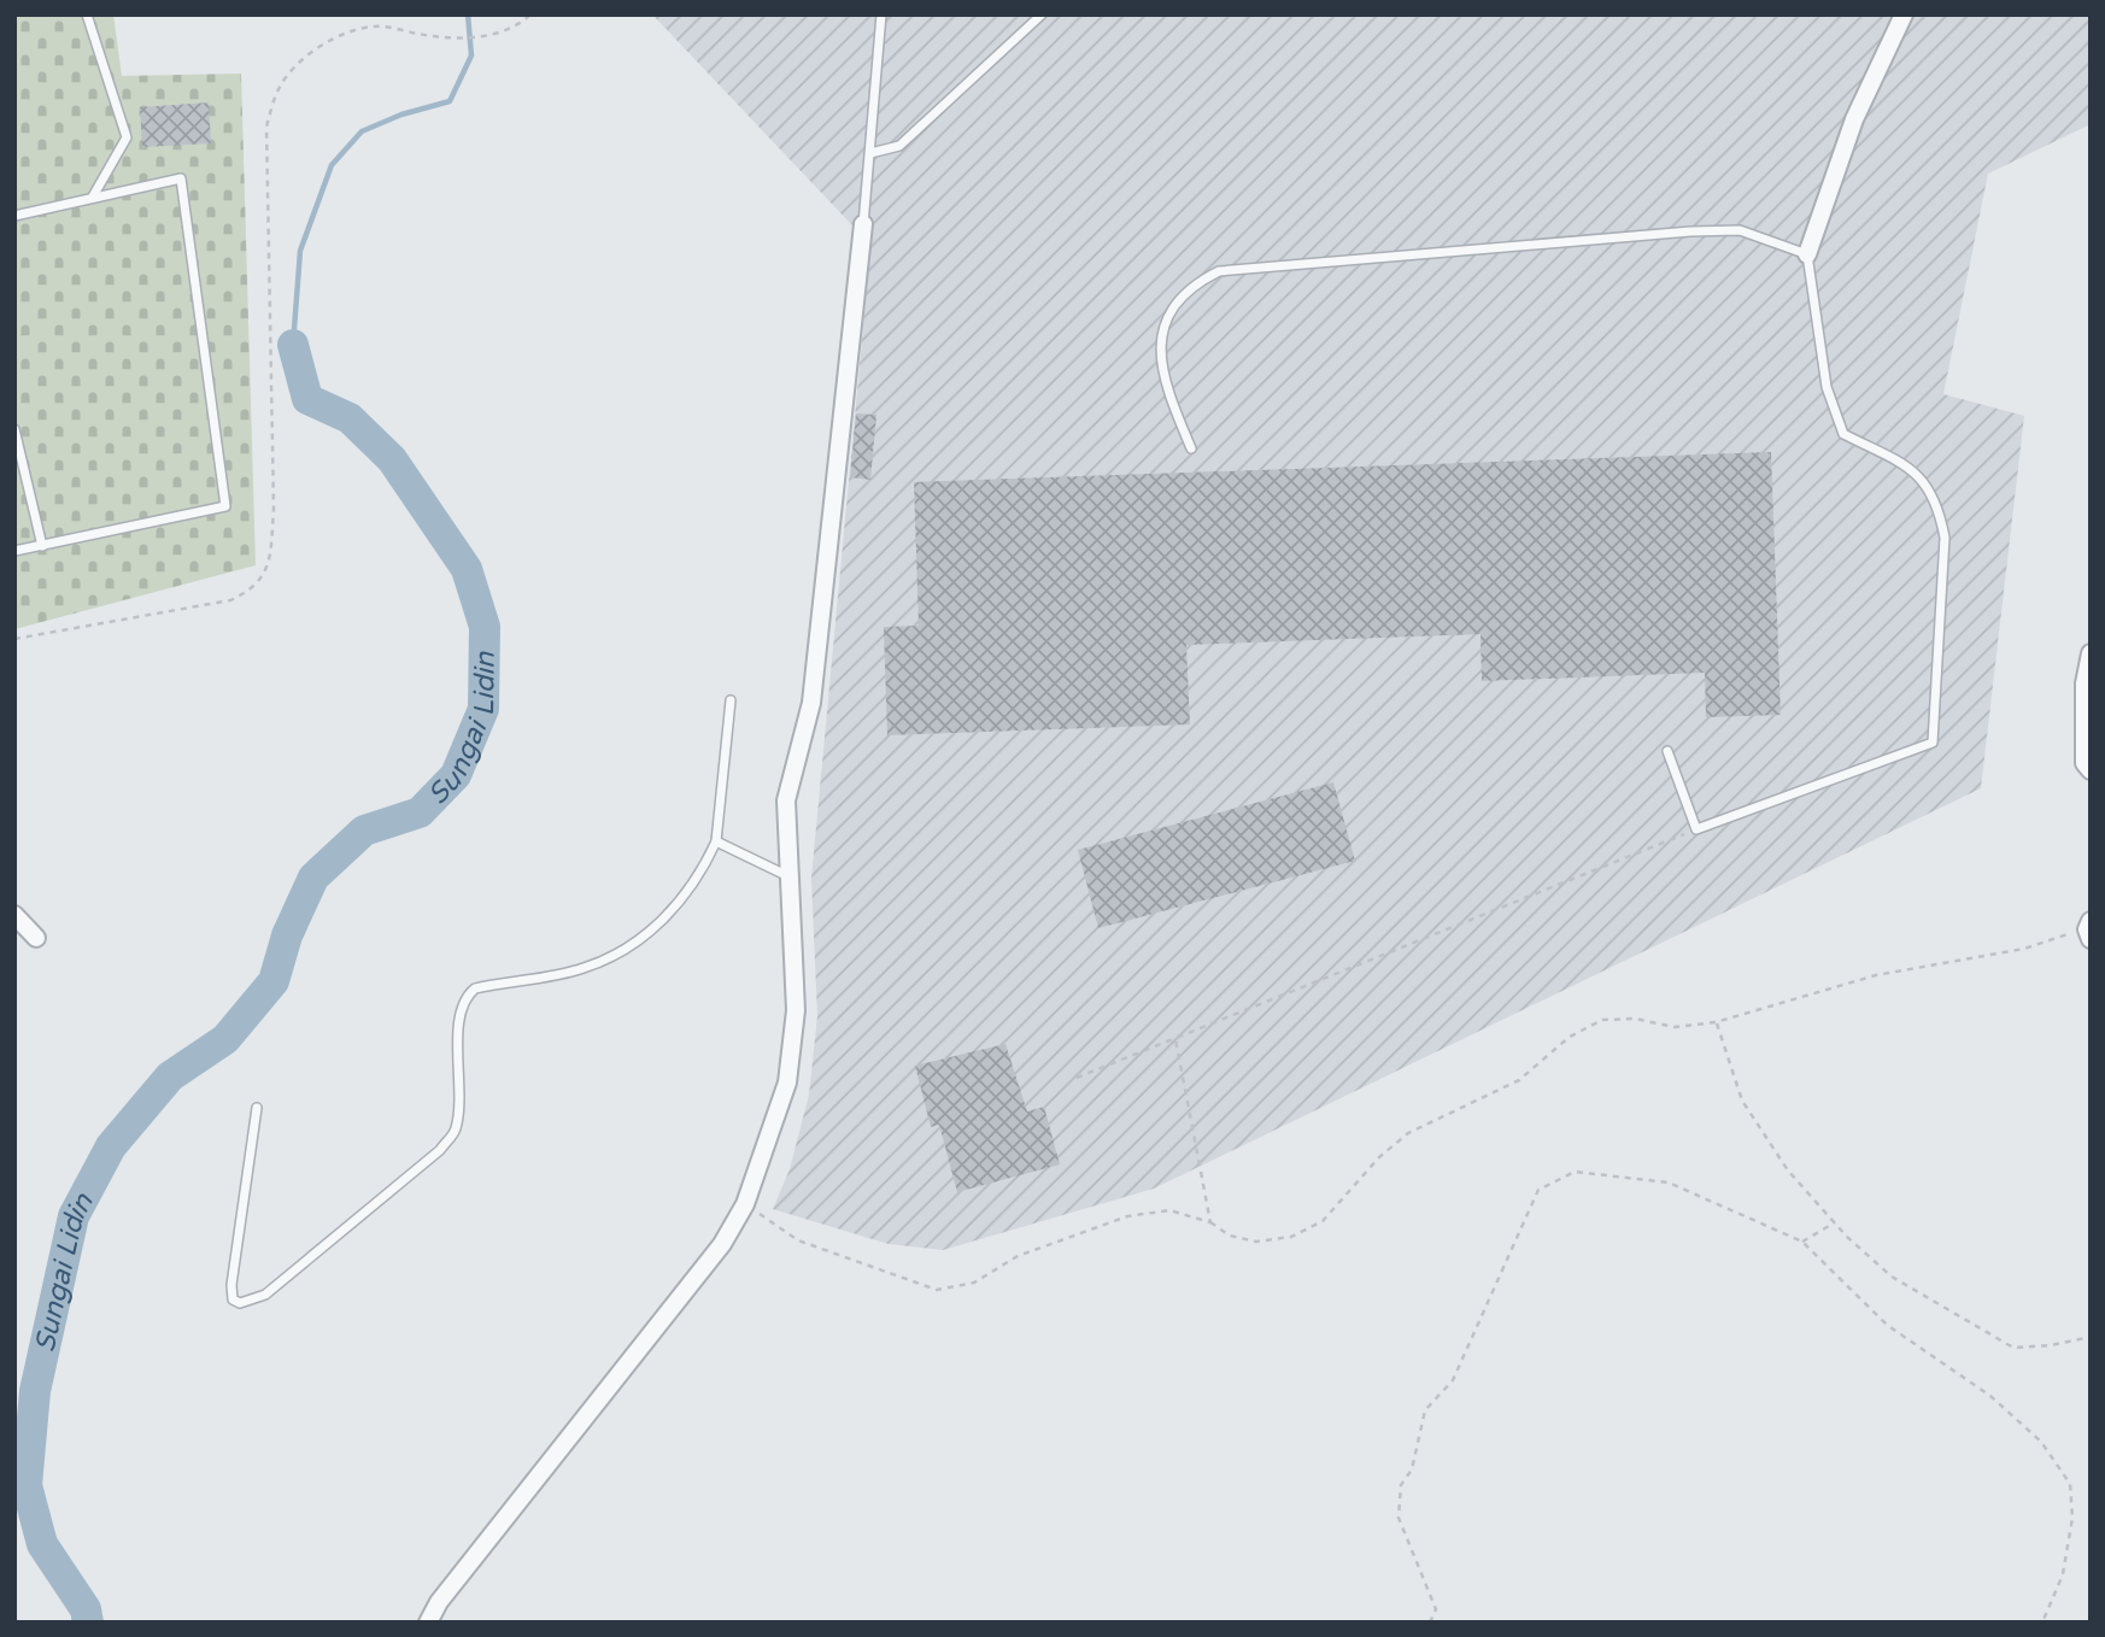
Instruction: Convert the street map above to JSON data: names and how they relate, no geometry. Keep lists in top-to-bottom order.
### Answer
{
  "water": ["Sungai Lidin"]
}
